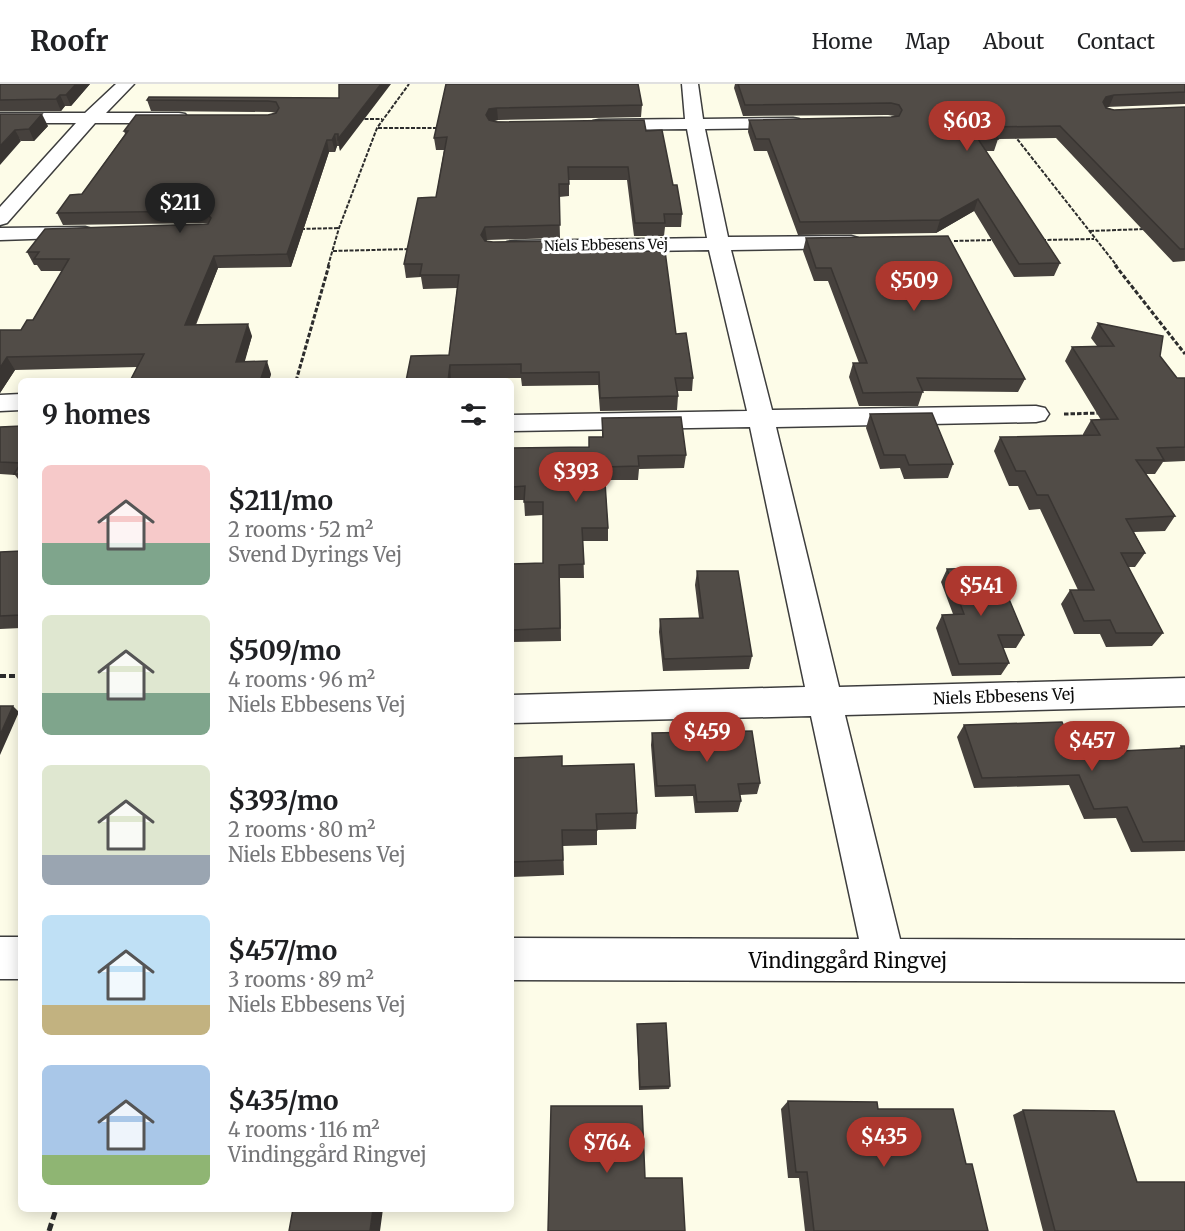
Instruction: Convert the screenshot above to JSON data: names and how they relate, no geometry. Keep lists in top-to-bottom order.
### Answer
{
  "streets": {
    "street": ["Niels Ebbesens Vej", "Vindinggård Ringvej"]
  },
  "page": {
    "header": "Roofr",
    "nav": [
      "Home",
      "Map",
      "About",
      "Contact"
    ],
    "price": [
      "$603",
      "$211",
      "$509",
      "$393",
      "$541",
      "$459",
      "$457",
      "$435",
      "$764"
    ],
    "heading": "9 homes",
    "list": [
      {
        "name": "$211/mo",
        "note": "2 rooms · 52 m² · Svend Dyrings Vej"
      },
      {
        "name": "$509/mo",
        "note": "4 rooms · 96 m² · Niels Ebbesens Vej"
      },
      {
        "name": "$393/mo",
        "note": "2 rooms · 80 m² · Niels Ebbesens Vej"
      },
      {
        "name": "$457/mo",
        "note": "3 rooms · 89 m² · Niels Ebbesens Vej"
      },
      {
        "name": "$435/mo",
        "note": "4 rooms · 116 m² · Vindinggård Ringvej"
      }
    ]
  }
}
